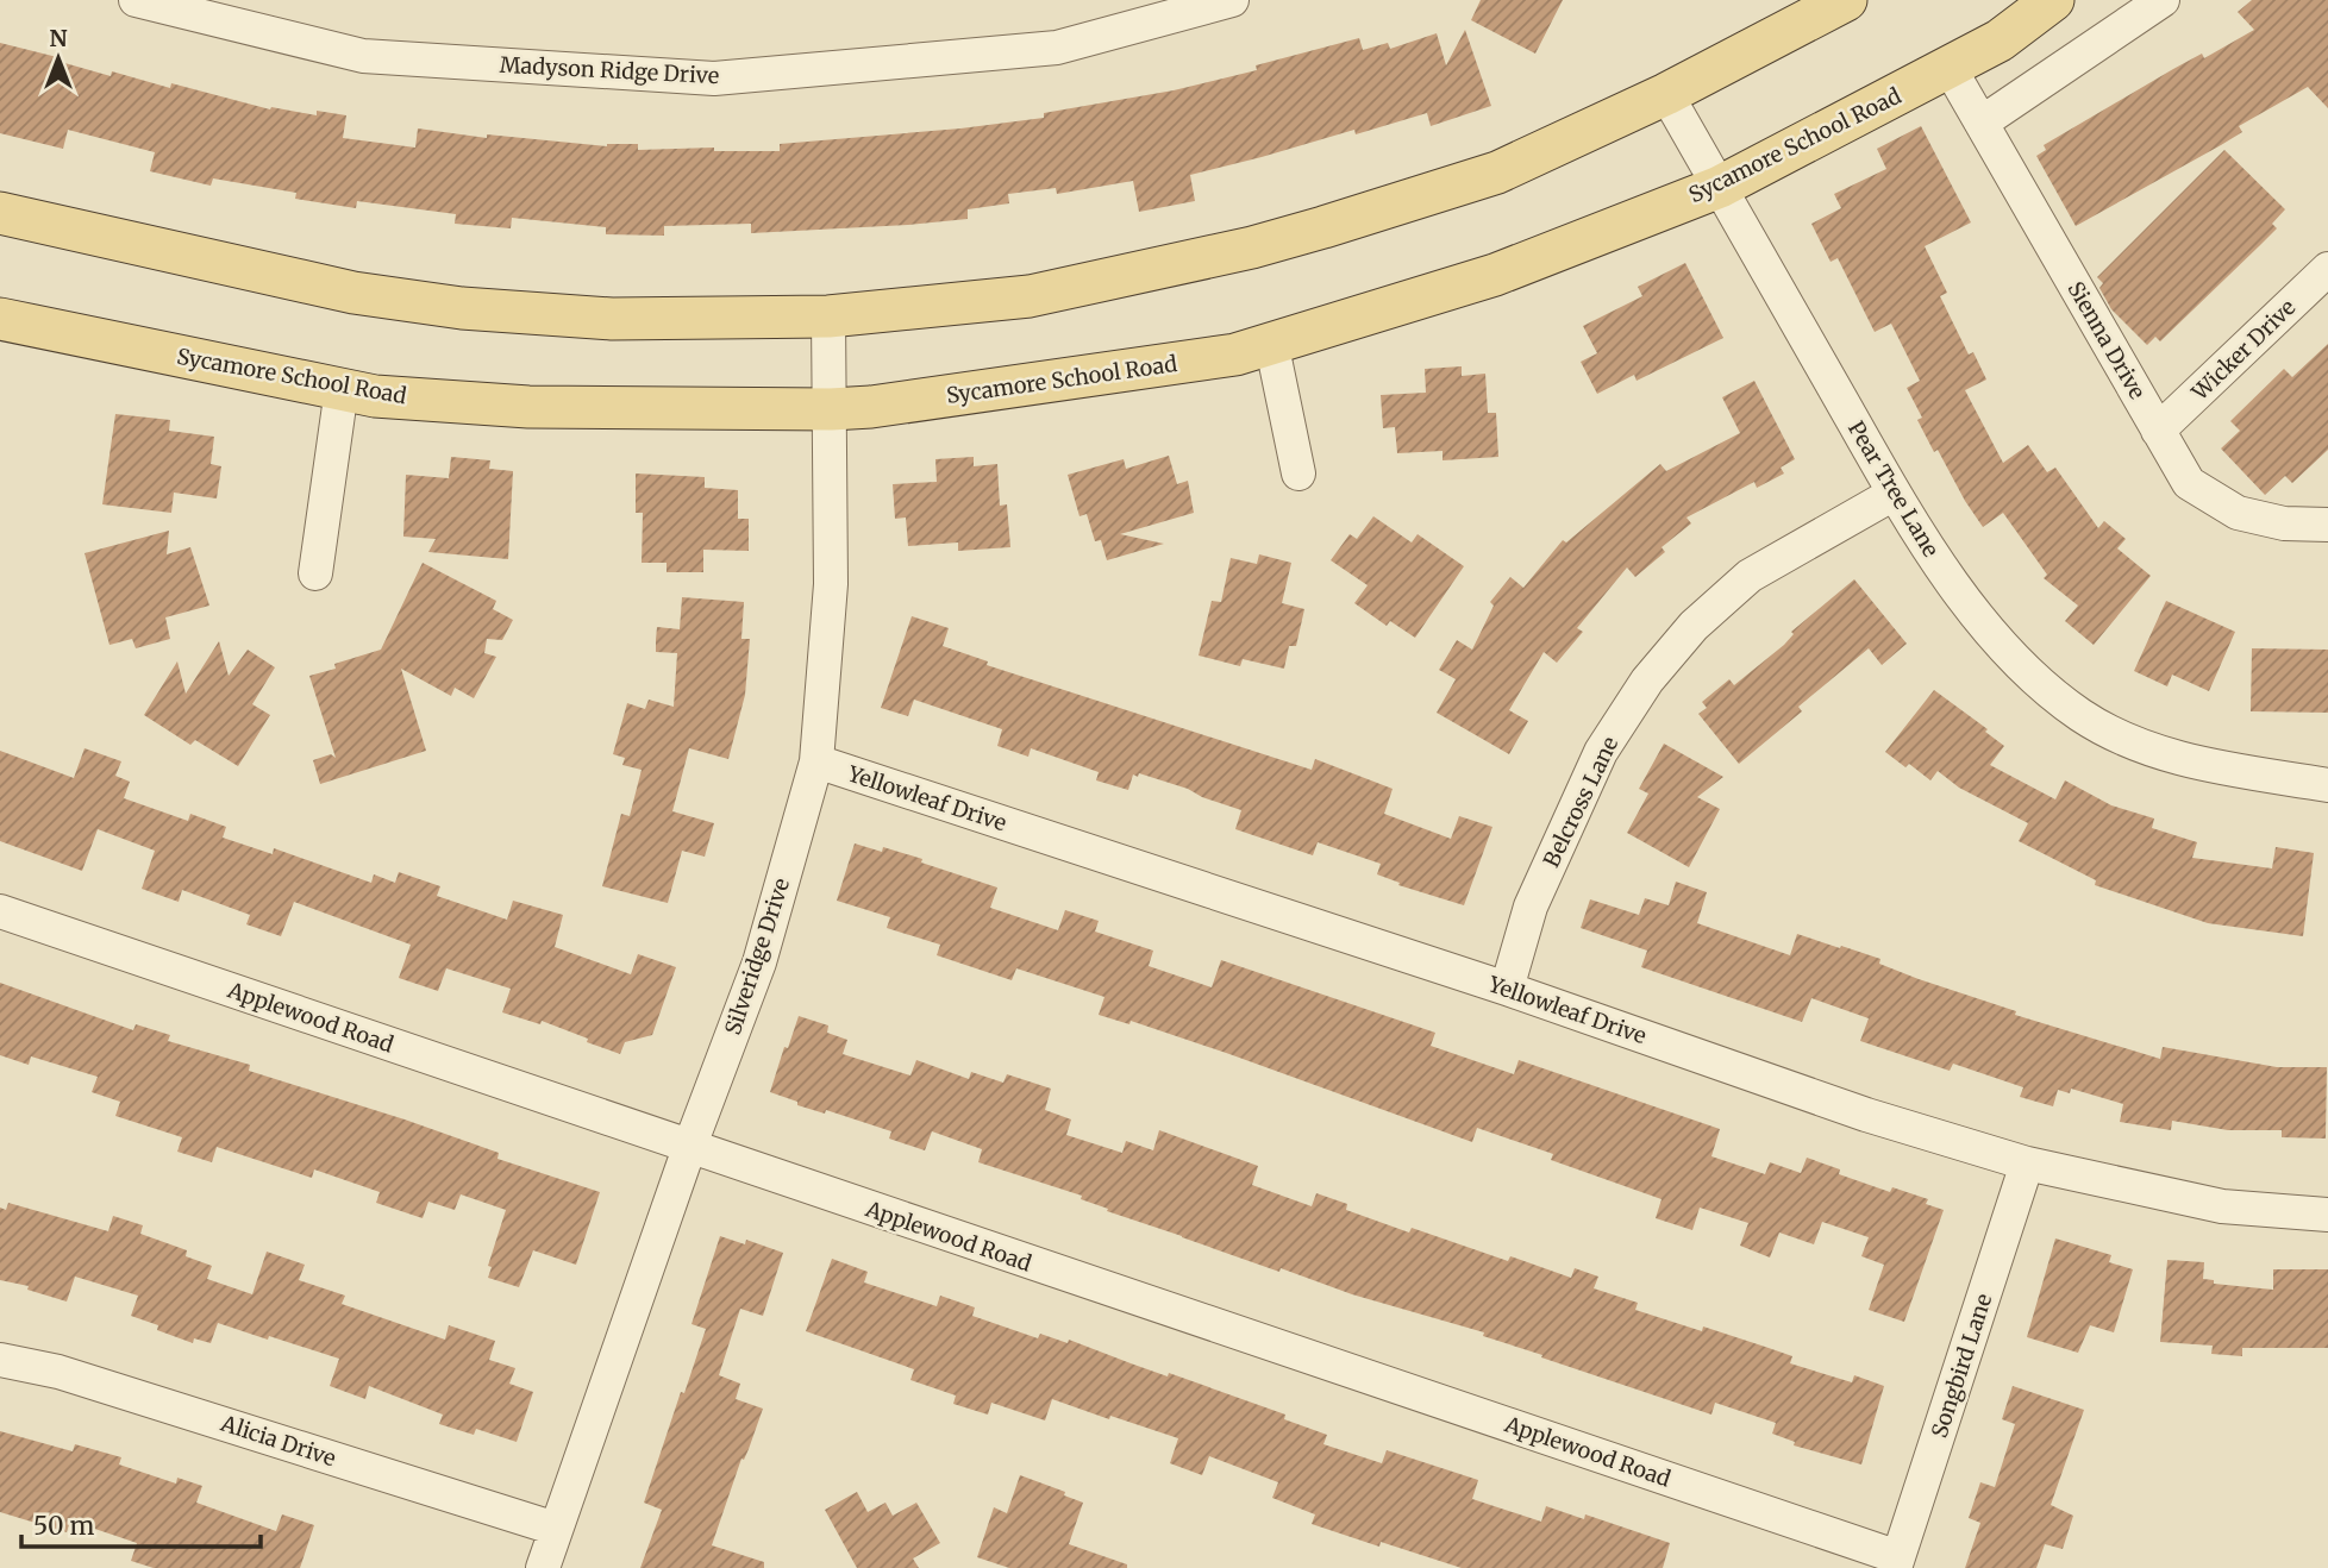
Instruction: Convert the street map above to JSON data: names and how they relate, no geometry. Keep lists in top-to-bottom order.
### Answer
{
  "streets": {
    "main road": ["Sycamore School Road"],
    "street": [
      "Madyson Ridge Drive",
      "Sienna Drive",
      "Wicker Drive",
      "Pear Tree Lane",
      "Yellowleaf Drive",
      "Belcross Lane",
      "Silveridge Drive",
      "Applewood Road",
      "Songbird Lane",
      "Alicia Drive"
    ]
  },
  "crossings": [
    ["Sycamore School Road", "Sienna Drive"],
    ["Sycamore School Road", "Pear Tree Lane"],
    ["Sycamore School Road", "Silveridge Drive"],
    ["Sienna Drive", "Wicker Drive"],
    ["Pear Tree Lane", "Belcross Lane"],
    ["Yellowleaf Drive", "Belcross Lane"],
    ["Yellowleaf Drive", "Silveridge Drive"],
    ["Yellowleaf Drive", "Songbird Lane"],
    ["Silveridge Drive", "Applewood Road"],
    ["Silveridge Drive", "Alicia Drive"],
    ["Applewood Road", "Songbird Lane"]
  ],
  "scale_bar": "50 m",
  "north": "top"
}
